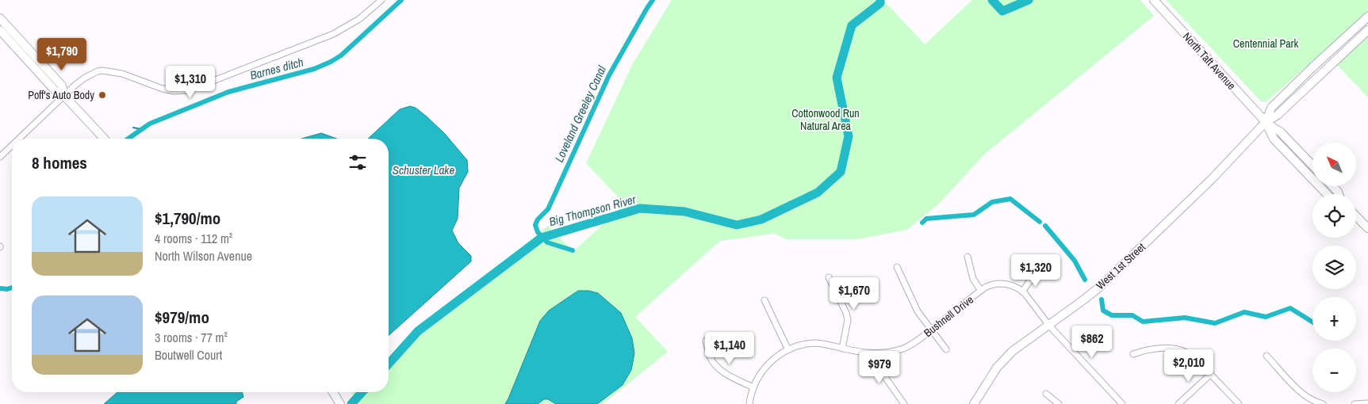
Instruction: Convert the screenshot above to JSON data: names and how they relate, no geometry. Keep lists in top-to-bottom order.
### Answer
{
  "streets": {
    "main road": ["North Taft Avenue", "West 1st Street"],
    "street": ["Bushnell Drive"]
  },
  "crossings": [
    ["North Taft Avenue", "West 1st Street"],
    ["West 1st Street", "Bushnell Drive"]
  ],
  "water": [
    "Barnes ditch",
    "Loveland Greeley Canal",
    "Schuster Lake",
    "Big Thompson River"
  ],
  "parks": ["Centennial Park", "Cottonwood Run Natural Area"],
  "places": ["Poff's Auto Body"],
  "north": "top left",
  "page": {
    "price": [
      "$1,790",
      "$1,310",
      "$1,320",
      "$1,670",
      "$862",
      "$1,140",
      "$2,010",
      "$979"
    ],
    "heading": "8 homes",
    "map_buttons": ["+", "−"],
    "list": [
      {
        "name": "$1,790/mo",
        "note": "4 rooms · 112 m² · North Wilson Avenue"
      },
      {
        "name": "$979/mo",
        "note": "3 rooms · 77 m² · Boutwell Court"
      }
    ]
  }
}
